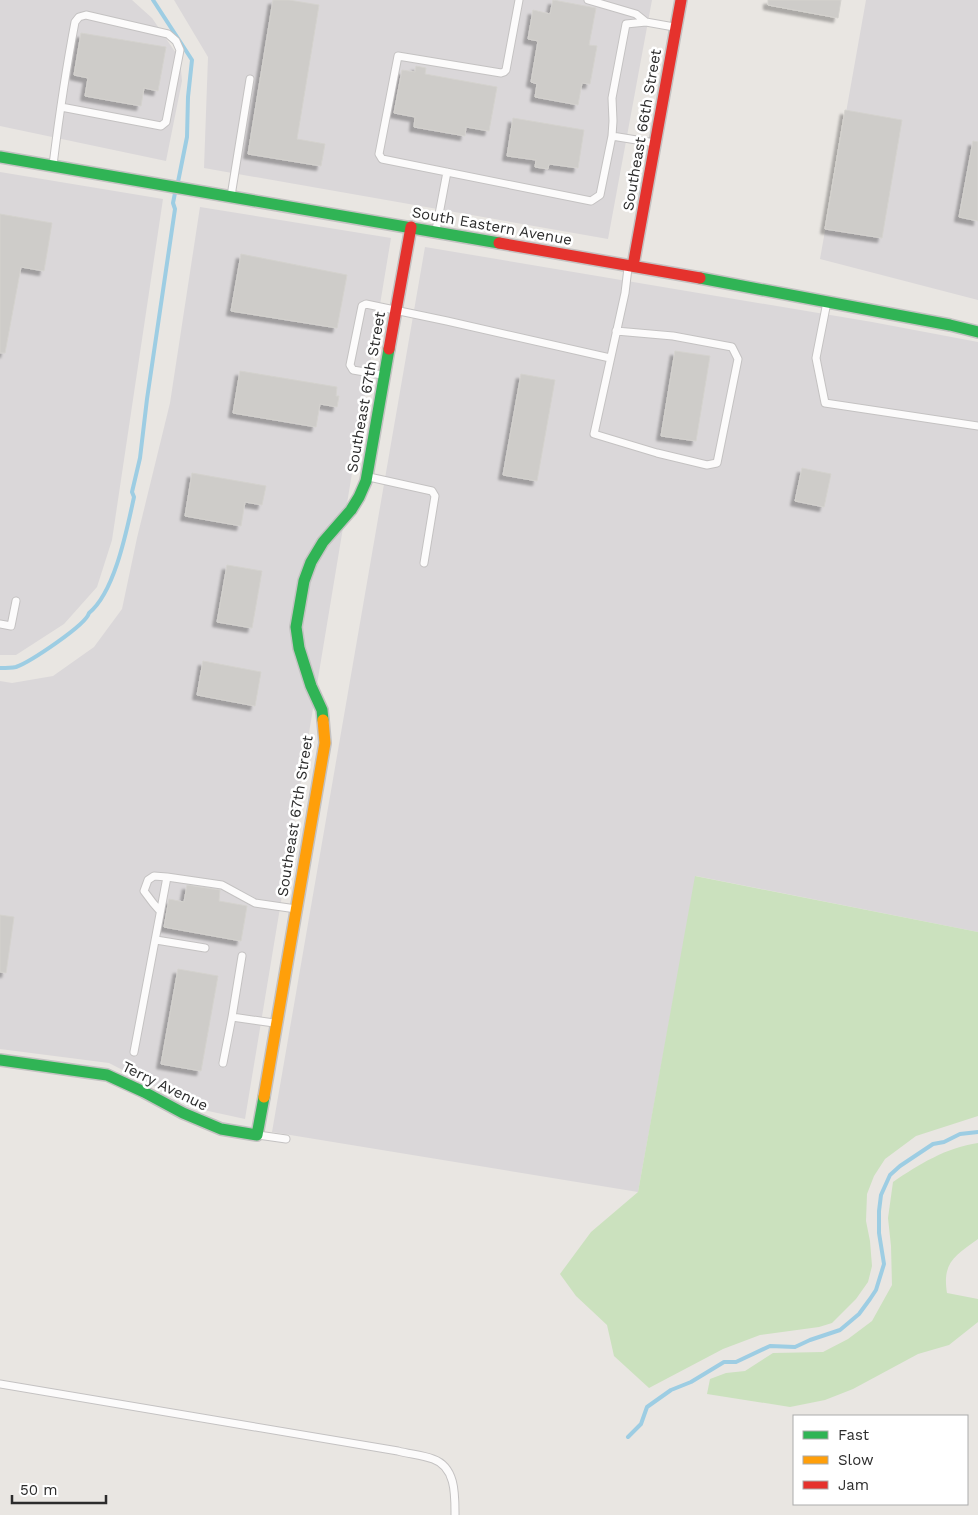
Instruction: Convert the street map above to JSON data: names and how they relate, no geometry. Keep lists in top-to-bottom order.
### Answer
{
  "streets": {
    "street": [
      "Southeast 66th Street",
      "South Eastern Avenue",
      "Southeast 67th Street",
      "Terry Avenue"
    ]
  },
  "crossings": [
    ["Southeast 66th Street", "South Eastern Avenue"],
    ["South Eastern Avenue", "Southeast 67th Street"],
    ["Southeast 67th Street", "Terry Avenue"]
  ],
  "legend": ["Fast", "Slow", "Jam"],
  "scale_bar": "50 m"
}
